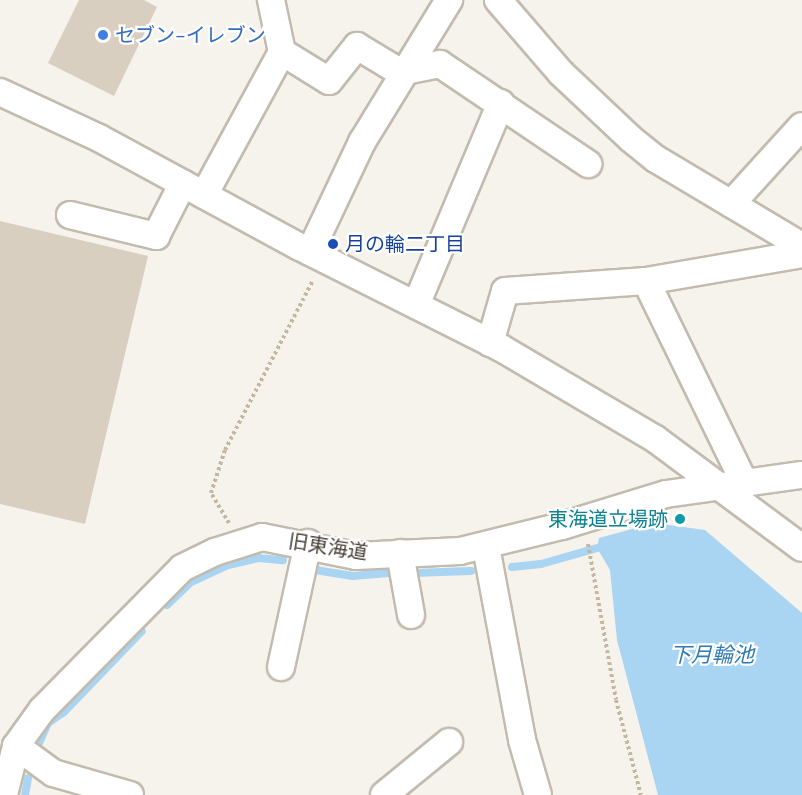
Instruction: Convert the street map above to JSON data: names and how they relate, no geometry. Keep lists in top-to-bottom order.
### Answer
{
  "streets": {
    "street": ["旧東海道"]
  },
  "water": ["下月輪池"],
  "places": ["セブン-イレブン", "月の輪二丁目", "東海道立場跡"]
}
